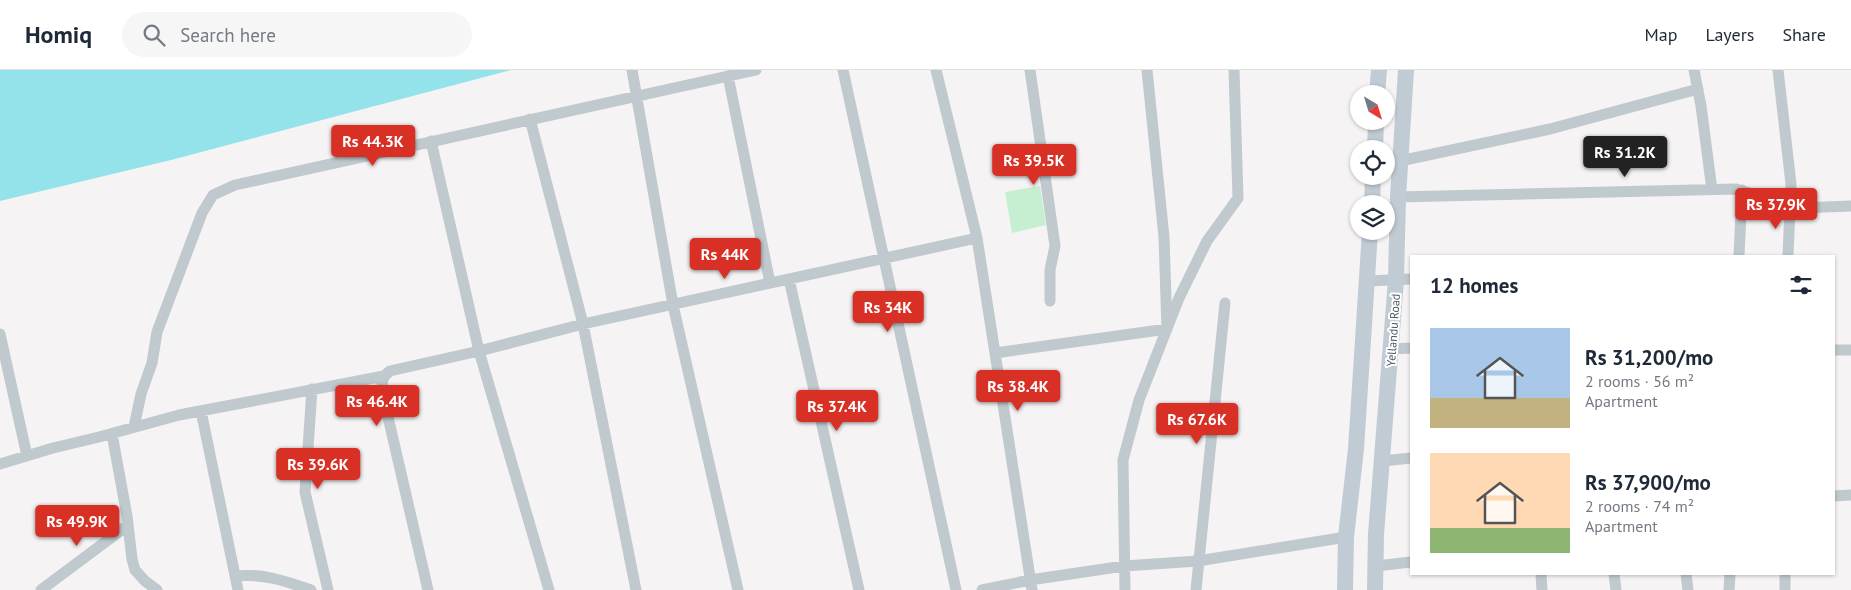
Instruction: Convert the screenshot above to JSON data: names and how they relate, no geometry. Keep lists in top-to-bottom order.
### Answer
{
  "streets": {
    "main road": ["Yellandu Road"]
  },
  "north": "bottom right",
  "page": {
    "header": "Homiq",
    "search": "Search here",
    "nav": ["Map", "Layers", "Share"],
    "price": [
      "Rs 44.3K",
      "Rs 31.2K",
      "Rs 39.5K",
      "Rs 37.9K",
      "Rs 44K",
      "Rs 34K",
      "Rs 38.4K",
      "Rs 46.4K",
      "Rs 37.4K",
      "Rs 67.6K",
      "Rs 39.6K",
      "Rs 49.9K"
    ],
    "heading": "12 homes",
    "list": [
      {
        "name": "Rs 31,200/mo",
        "note": "2 rooms · 56 m² · Apartment"
      },
      {
        "name": "Rs 37,900/mo",
        "note": "2 rooms · 74 m² · Apartment"
      }
    ]
  }
}
